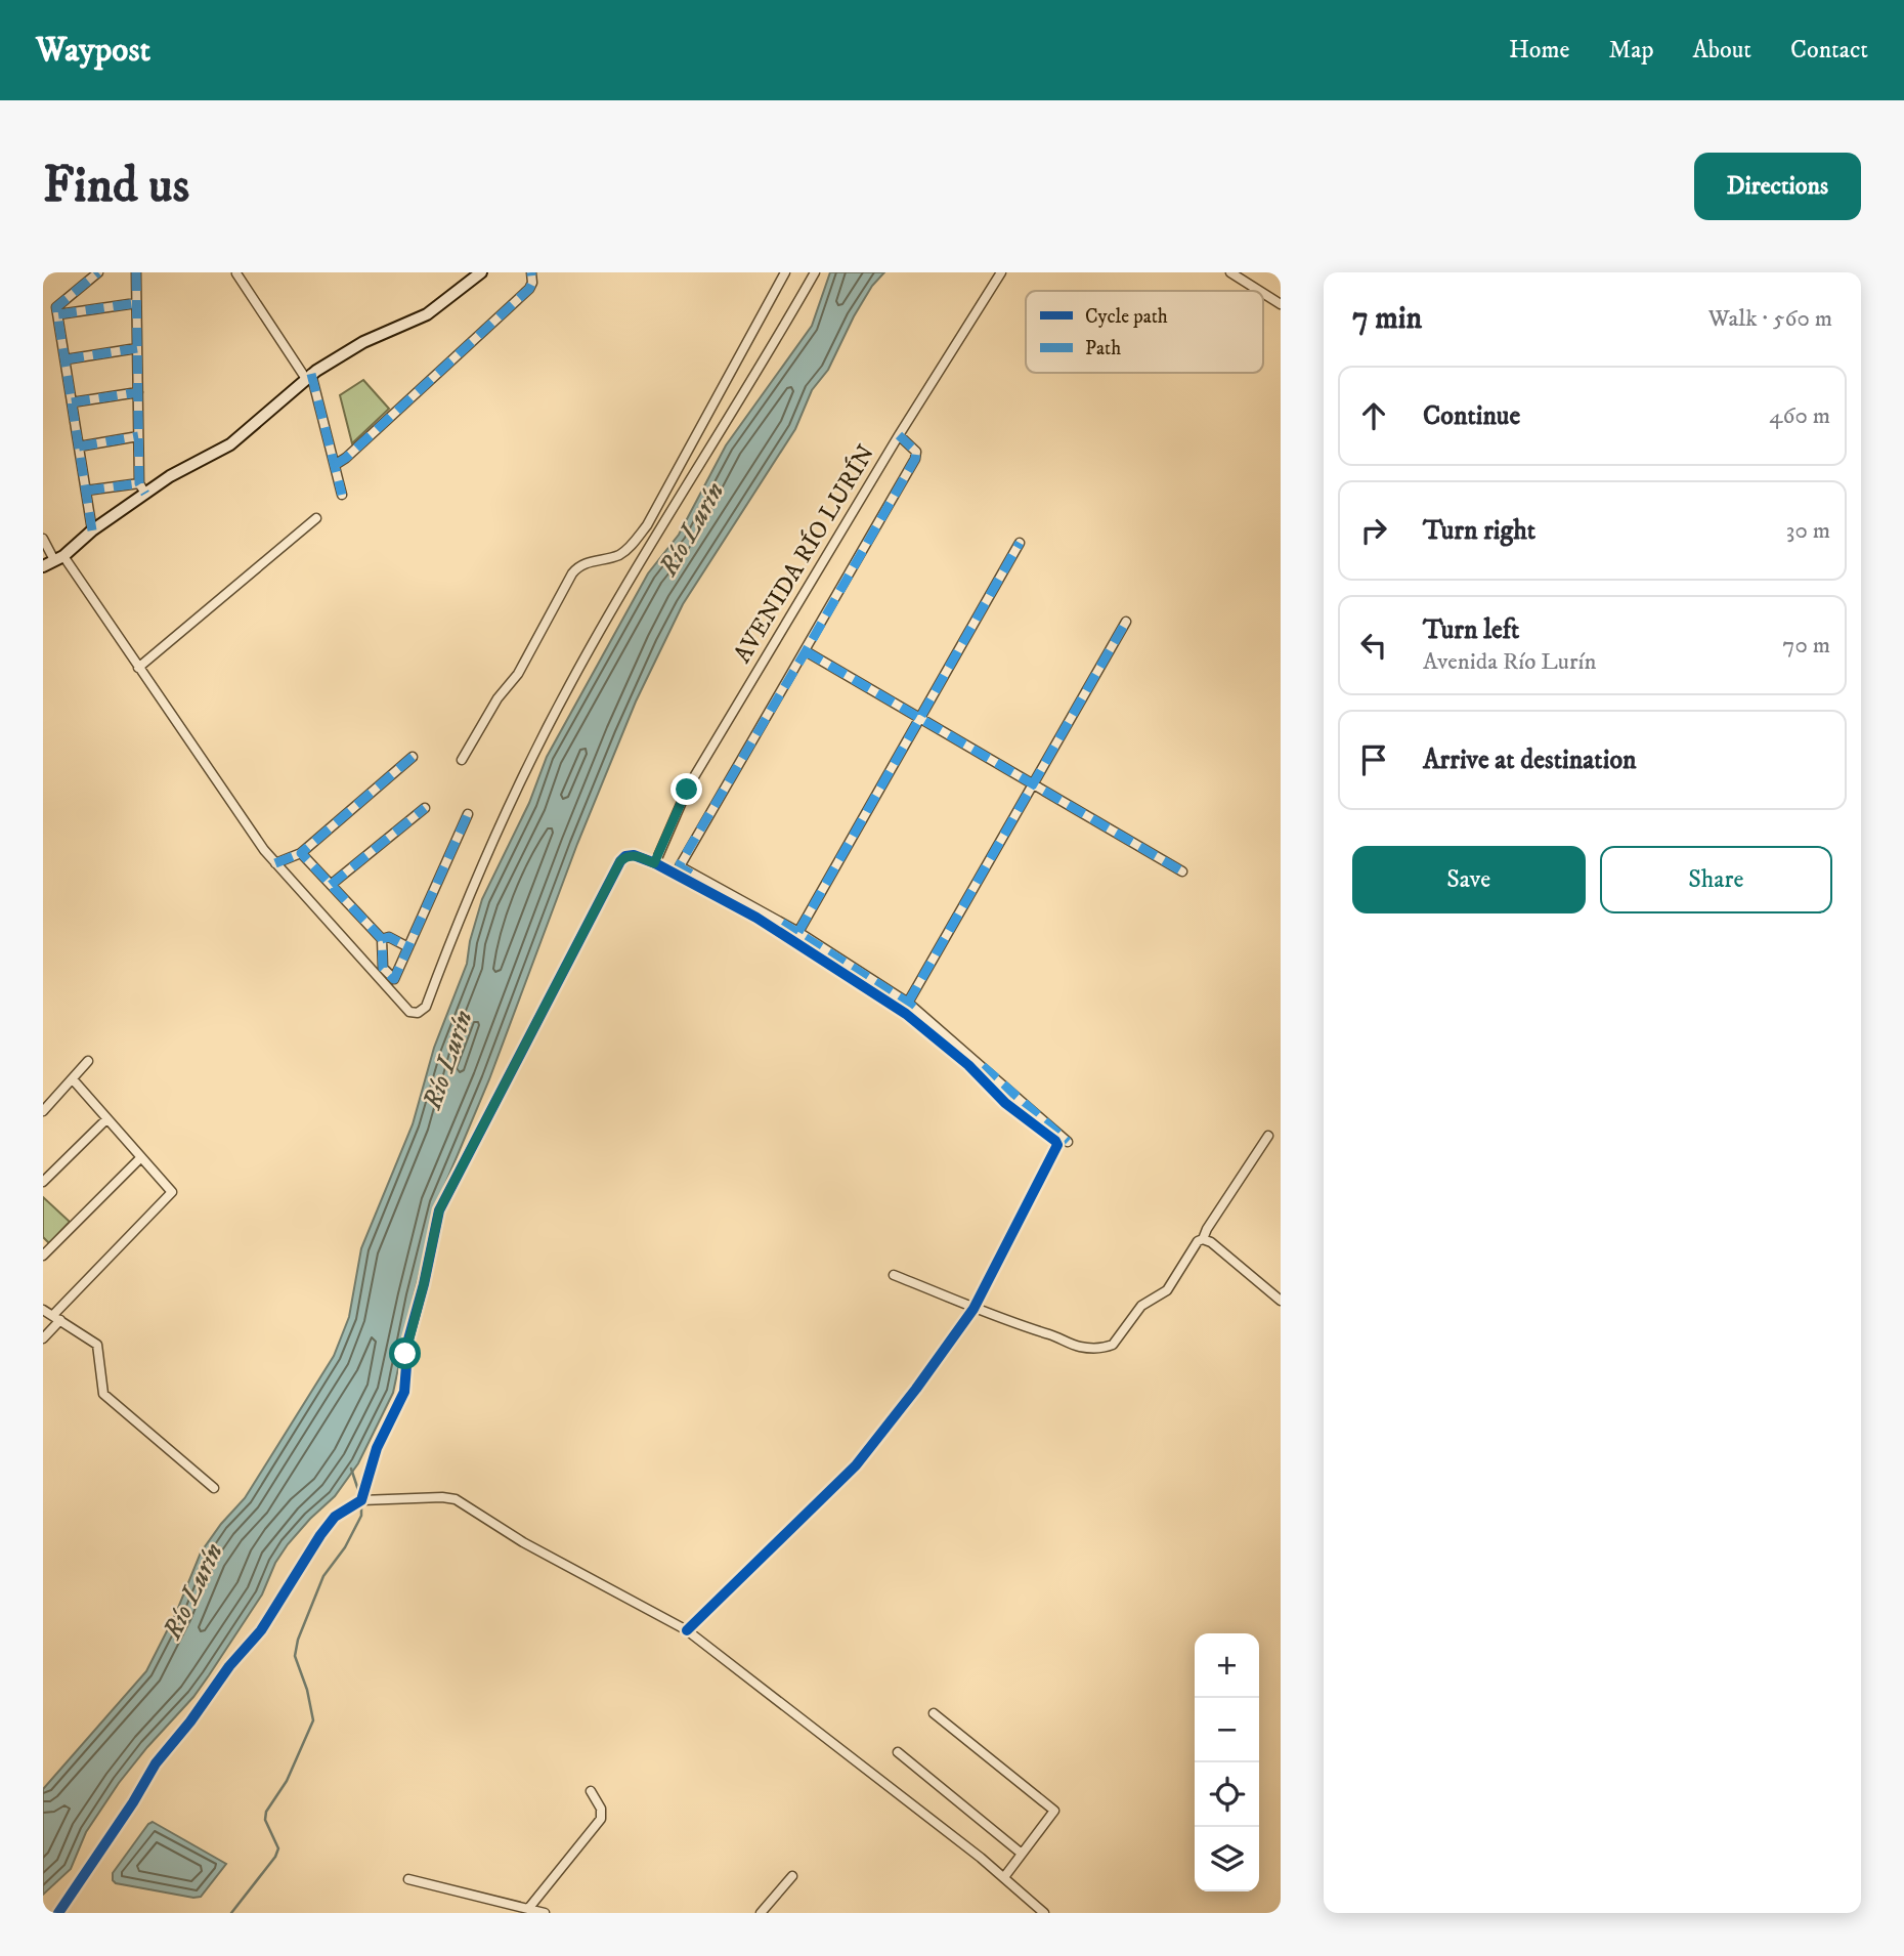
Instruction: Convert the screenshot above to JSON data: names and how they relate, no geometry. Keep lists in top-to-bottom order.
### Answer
{
  "streets": {
    "street": ["AVENIDA RÍO LURÍN"]
  },
  "water": ["Río Lurín"],
  "legend": ["Cycle path", "Path"],
  "page": {
    "header": "Waypost",
    "nav": [
      "Home",
      "Map",
      "About",
      "Contact"
    ],
    "buttons": [
      "Directions",
      ["Save", "Share"]
    ],
    "title": "Find us",
    "heading": ["7 min", "Walk · 560 m"],
    "list": [
      ["Continue", "460 m"],
      ["Turn right", "30 m"],
      ["Turn left", "Avenida Río Lurín", "70 m"],
      "Arrive at destination"
    ],
    "map_buttons": ["+", "−"]
  }
}
